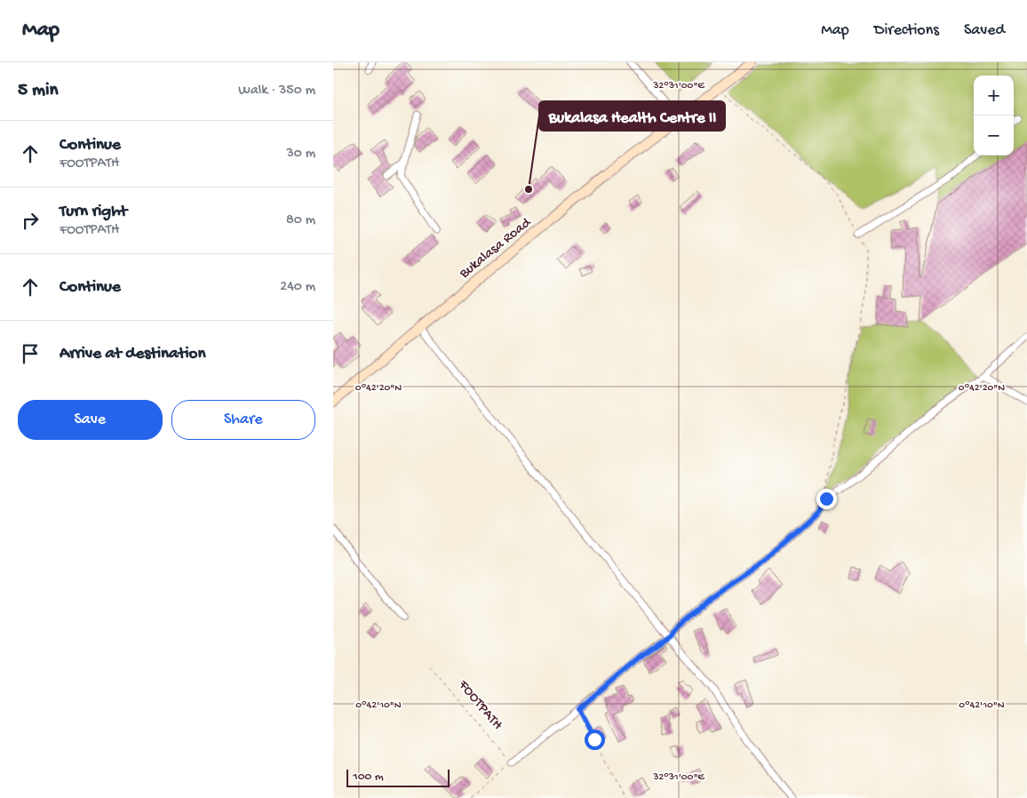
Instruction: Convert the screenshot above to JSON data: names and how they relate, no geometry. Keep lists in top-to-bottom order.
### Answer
{
  "streets": {
    "street": ["Bukalasa Road"],
    "path": ["FOOTPATH"]
  },
  "places": ["Bukalasa Health Centre II"],
  "scale_bar": "100 m",
  "page": {
    "header": "Map",
    "nav": ["Map", "Directions", "Saved"],
    "heading": ["5 min", "Walk · 350 m"],
    "map_buttons": ["+", "−"],
    "list": [
      ["Continue", "FOOTPATH", "30 m"],
      ["Turn right", "FOOTPATH", "80 m"],
      ["Continue", "240 m"],
      "Arrive at destination"
    ],
    "buttons": ["Save", "Share"],
    "scale": "100 m"
  },
  "coordinates": ["32°31'00\"E", "0°42'20\"N", "0°42'10\"N"]
}
